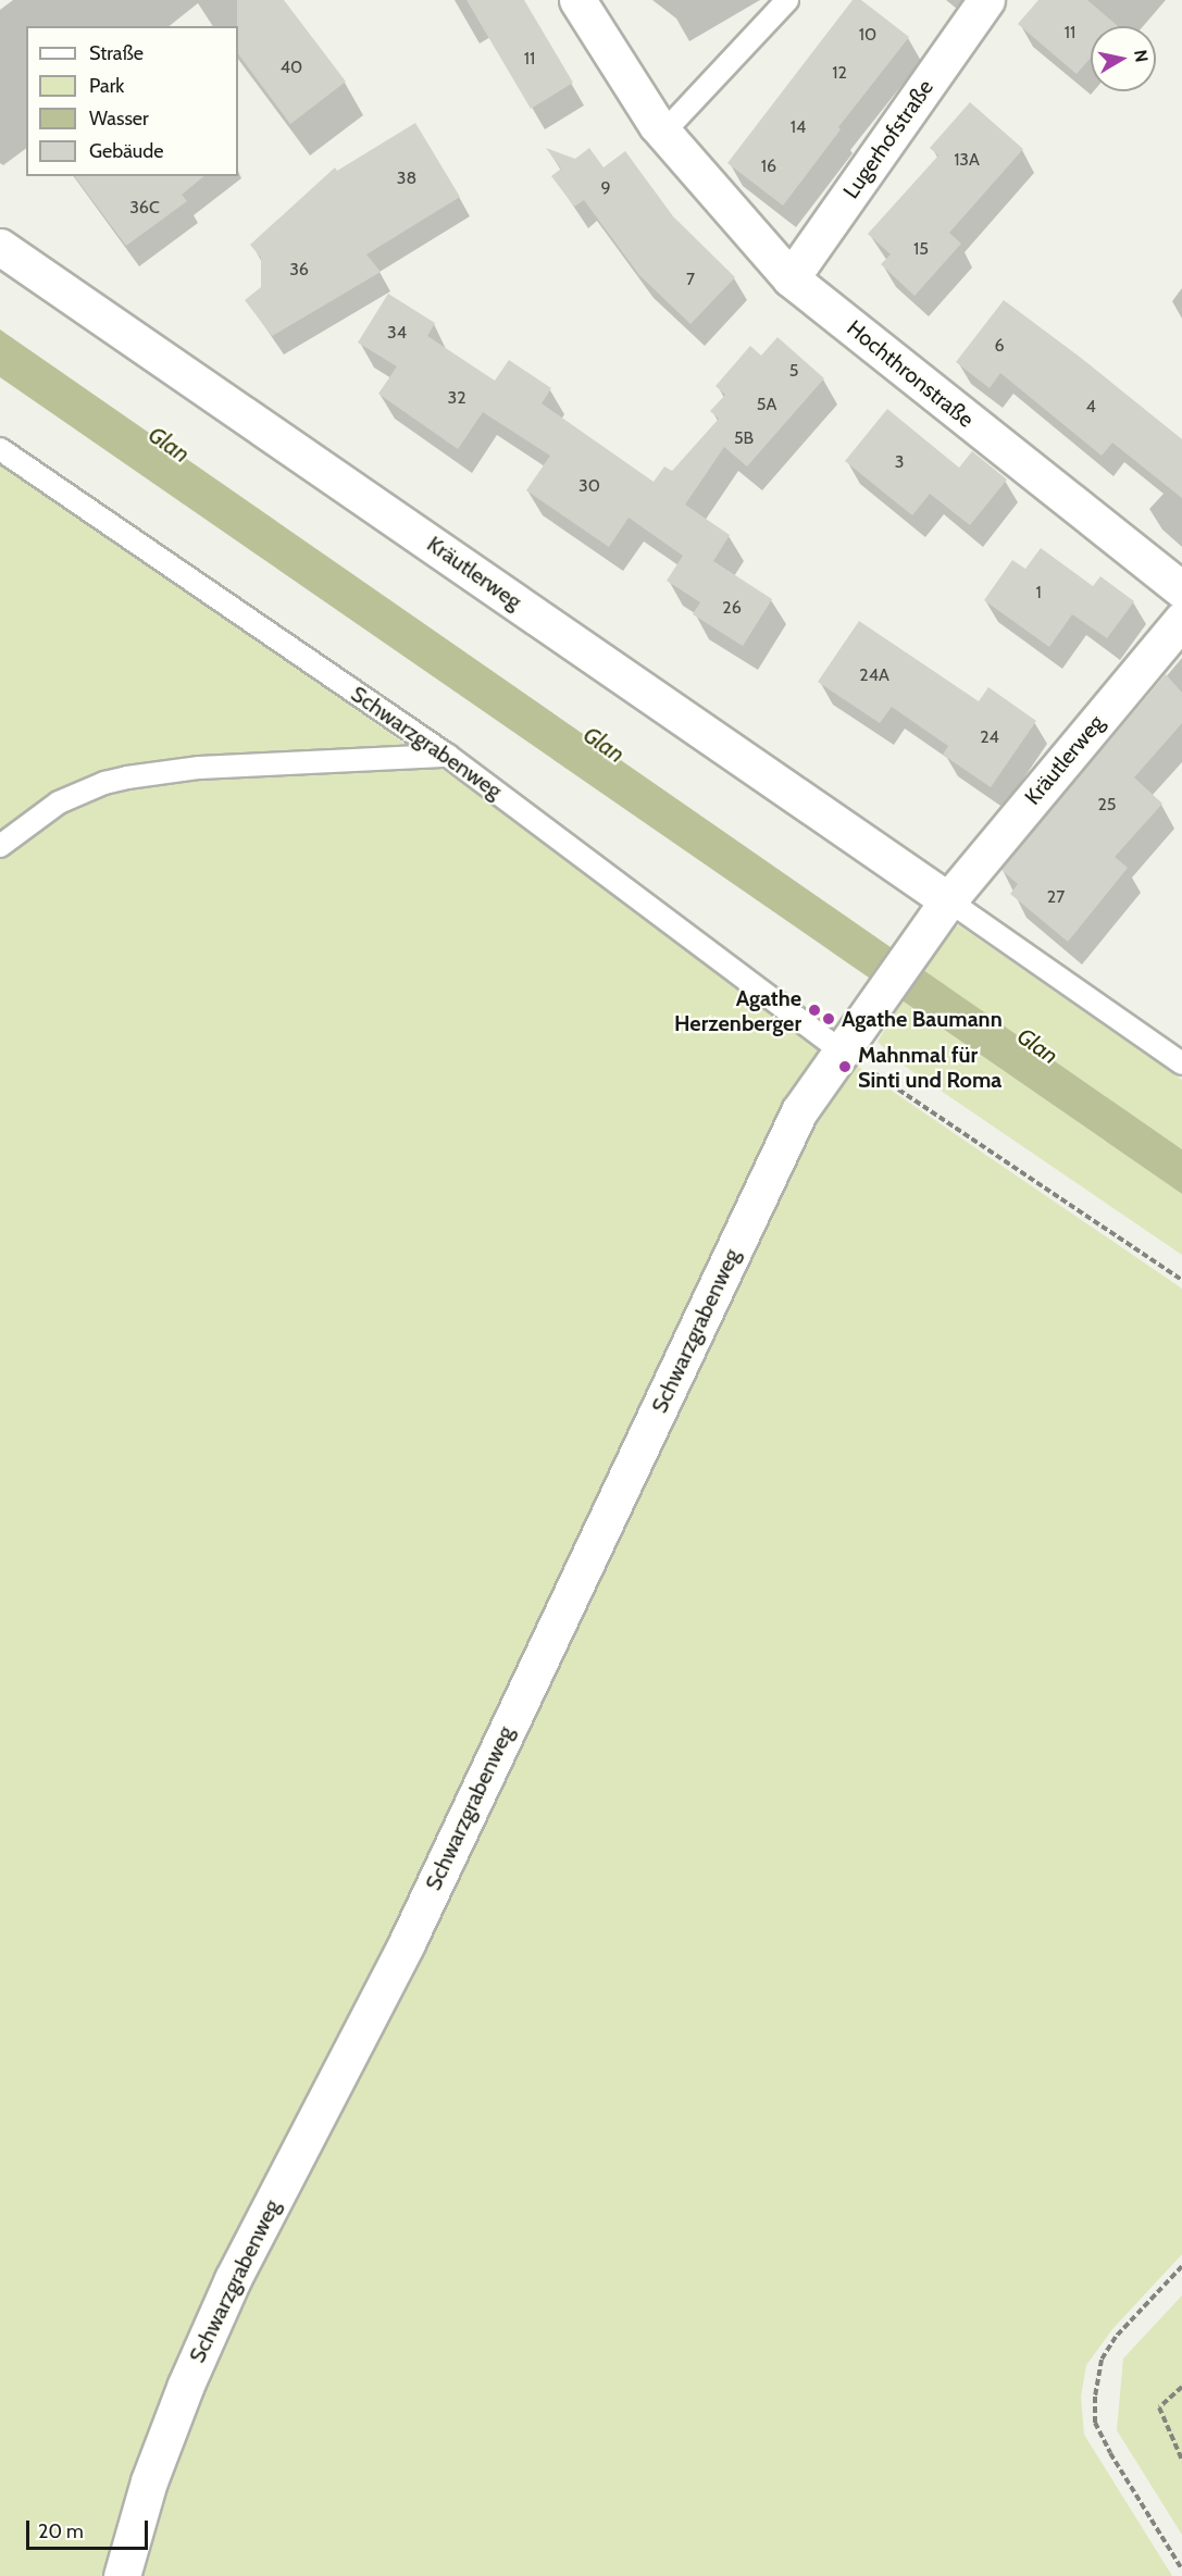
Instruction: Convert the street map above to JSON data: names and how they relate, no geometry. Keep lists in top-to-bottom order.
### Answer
{
  "streets": {
    "street": [
      "Lugerhofstraße",
      "Hochthronstraße",
      "Kräutlerweg",
      "Schwarzgrabenweg"
    ]
  },
  "crossings": [
    ["Lugerhofstraße", "Hochthronstraße"]
  ],
  "water": ["Glan"],
  "places": ["Agathe Herzenberger", "Agathe Baumann", "Mahnmal für Sinti und Roma"],
  "house_numbers": [
    "11",
    "10",
    "11",
    "40",
    "12",
    "14",
    "13A",
    "16",
    "38",
    "9",
    "36C",
    "15",
    "36",
    "7",
    "34",
    "6",
    "5",
    "32",
    "5A",
    "4",
    "5B",
    "3",
    "30",
    "1",
    "26",
    "24A",
    "24",
    "25",
    "27"
  ],
  "legend": [
    "Straße",
    "Park",
    "Wasser",
    "Gebäude"
  ],
  "scale_bar": "20 m",
  "north": "right"
}
